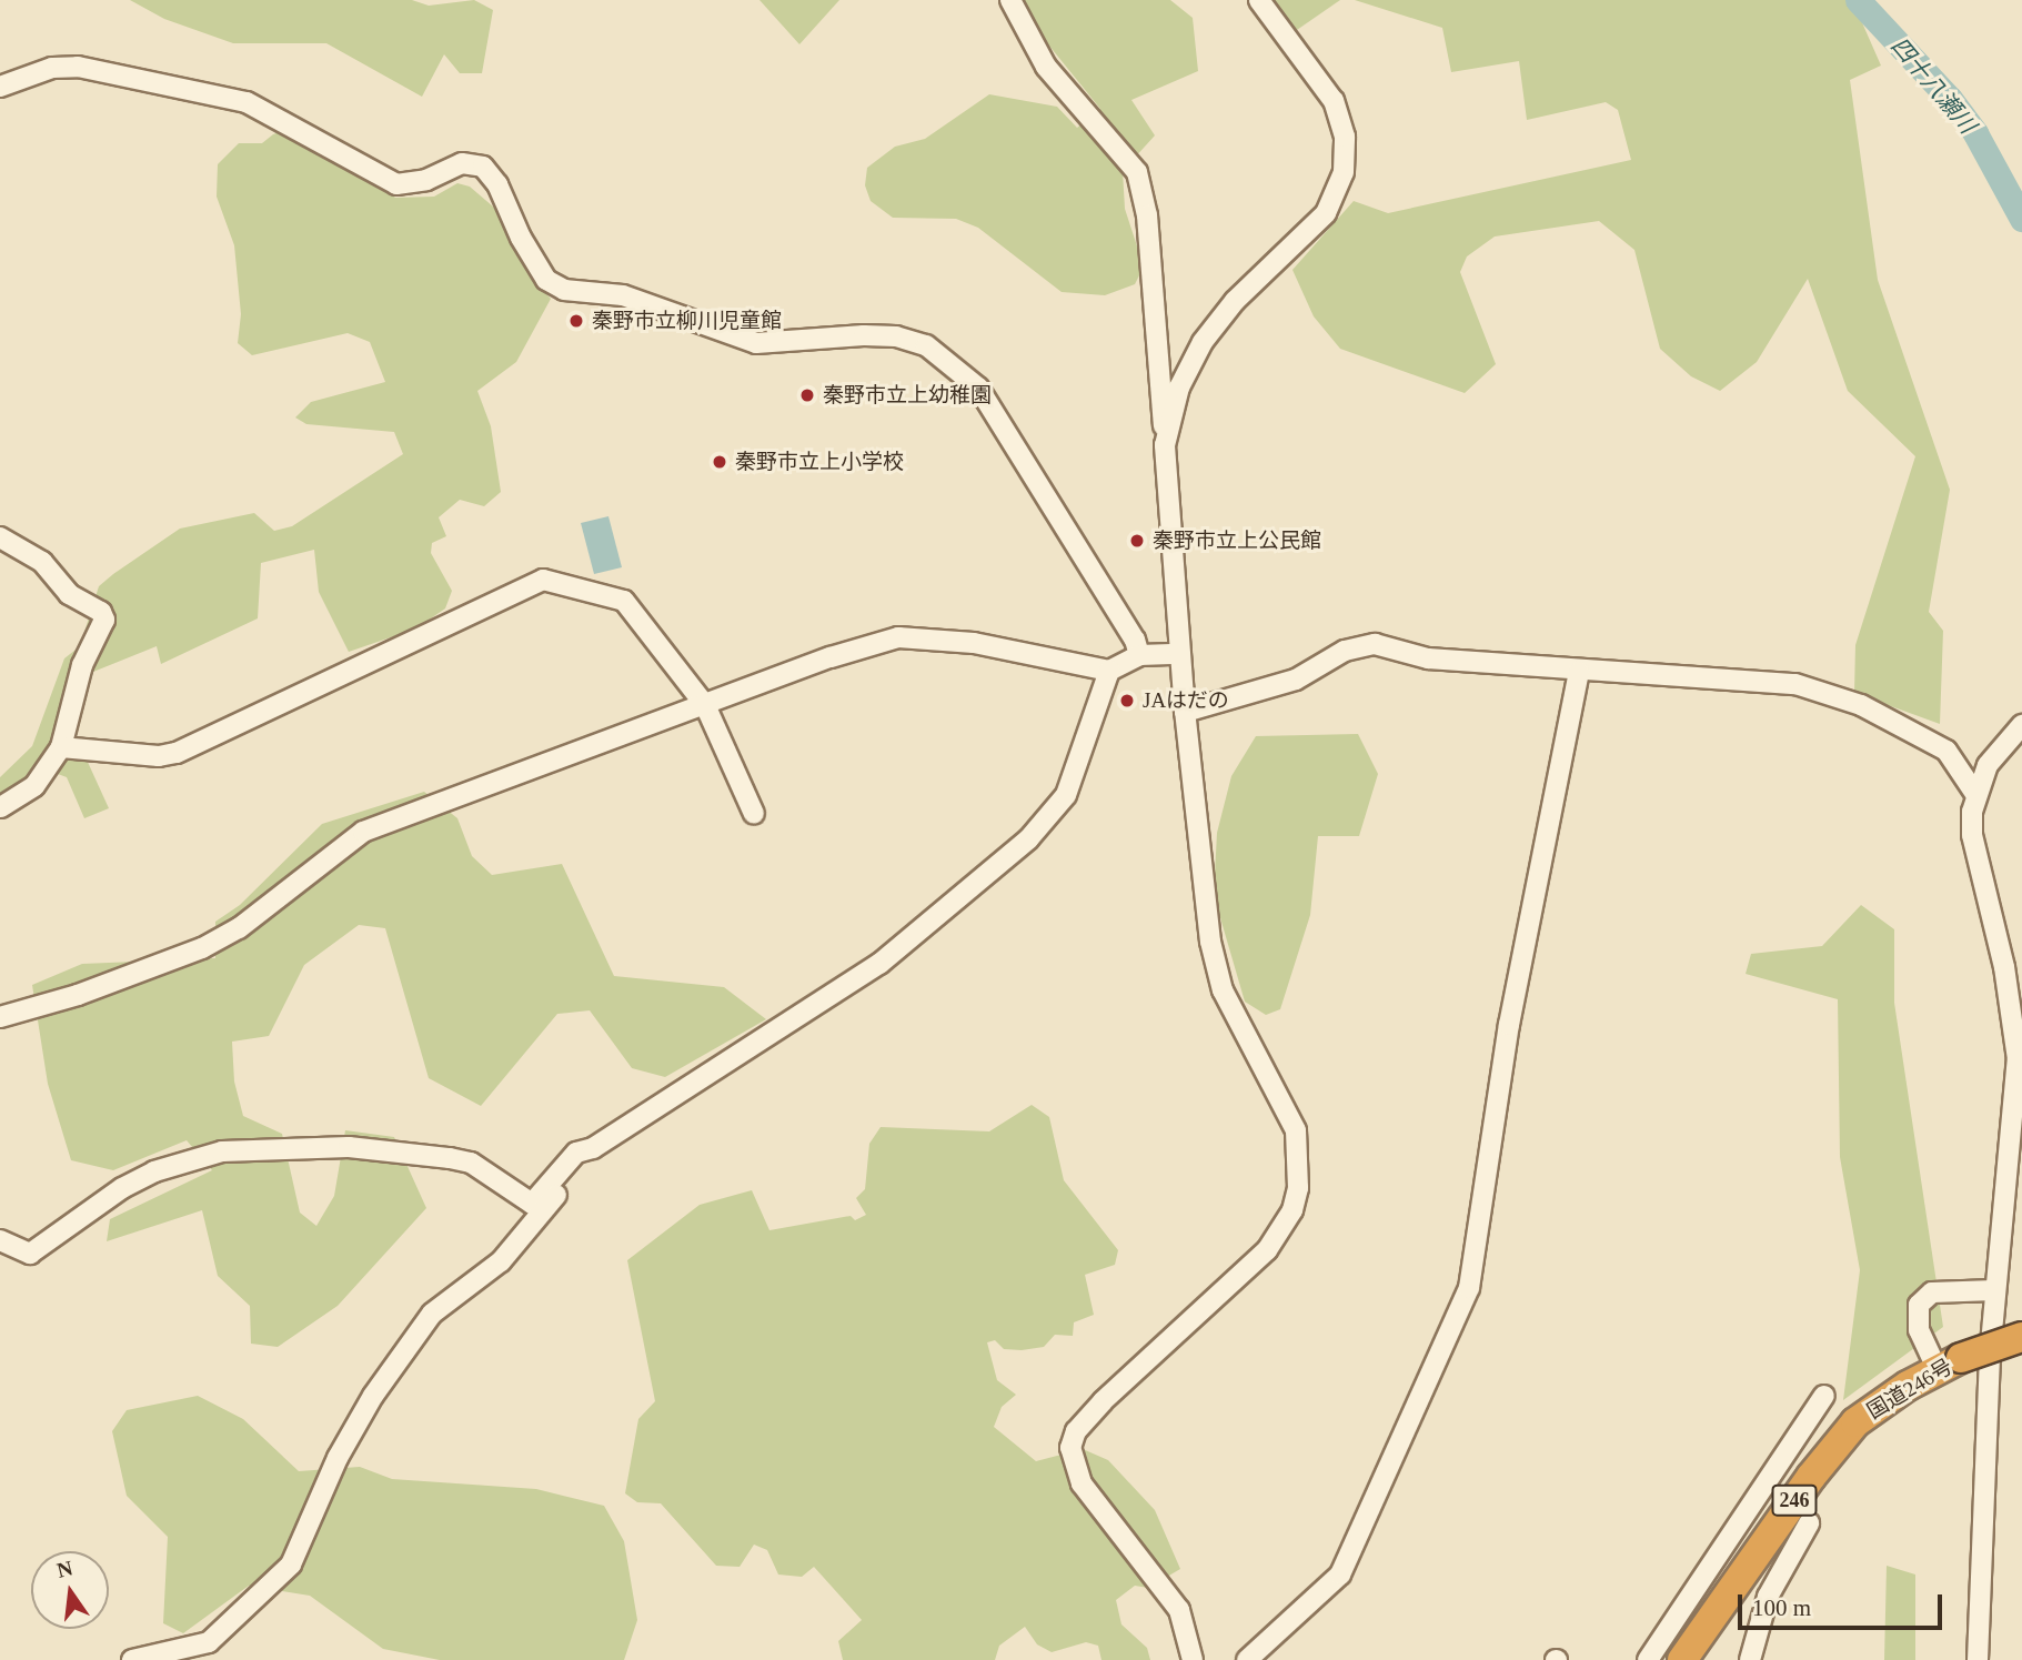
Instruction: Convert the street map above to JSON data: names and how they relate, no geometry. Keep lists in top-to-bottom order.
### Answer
{
  "streets": {
    "highway": ["国道246号", "246"]
  },
  "water": ["四十八瀬川"],
  "places": [
    "秦野市立柳川児童館",
    "秦野市立上幼稚園",
    "秦野市立上小学校",
    "秦野市立上公民館",
    "JAはだの"
  ],
  "scale_bar": "100 m",
  "north": "top"
}
